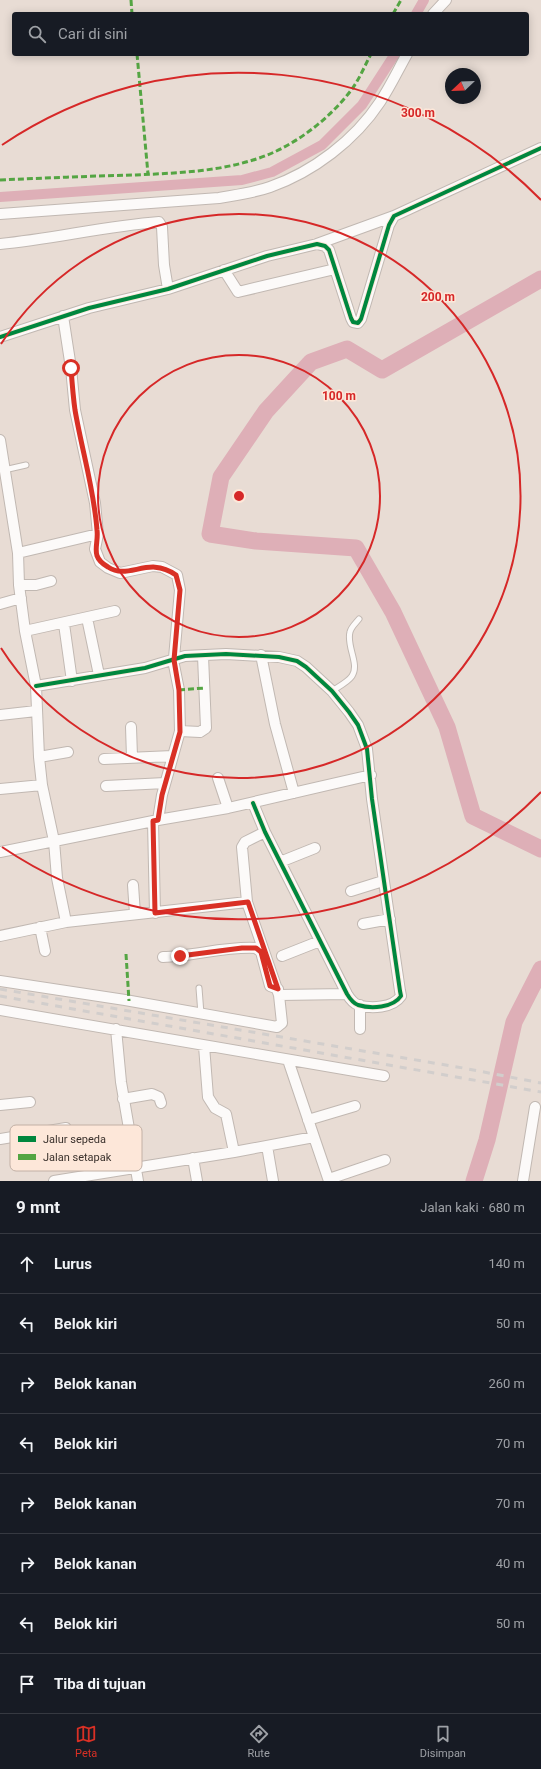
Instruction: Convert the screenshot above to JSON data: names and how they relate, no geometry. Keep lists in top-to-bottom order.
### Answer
{
  "legend": ["Jalur sepeda", "Jalan setapak"],
  "north": "bottom left",
  "page": {
    "search": "Cari di sini",
    "heading": ["9 mnt", "Jalan kaki · 680 m"],
    "list": [
      ["Lurus", "140 m"],
      ["Belok kiri", "50 m"],
      ["Belok kanan", "260 m"],
      ["Belok kiri", "70 m"],
      ["Belok kanan", "70 m"],
      ["Belok kanan", "40 m"],
      ["Belok kiri", "50 m"],
      "Tiba di tujuan"
    ],
    "nav": ["Peta", "Rute", "Disimpan"]
  },
  "rings": ["300 m", "200 m", "100 m"]
}
